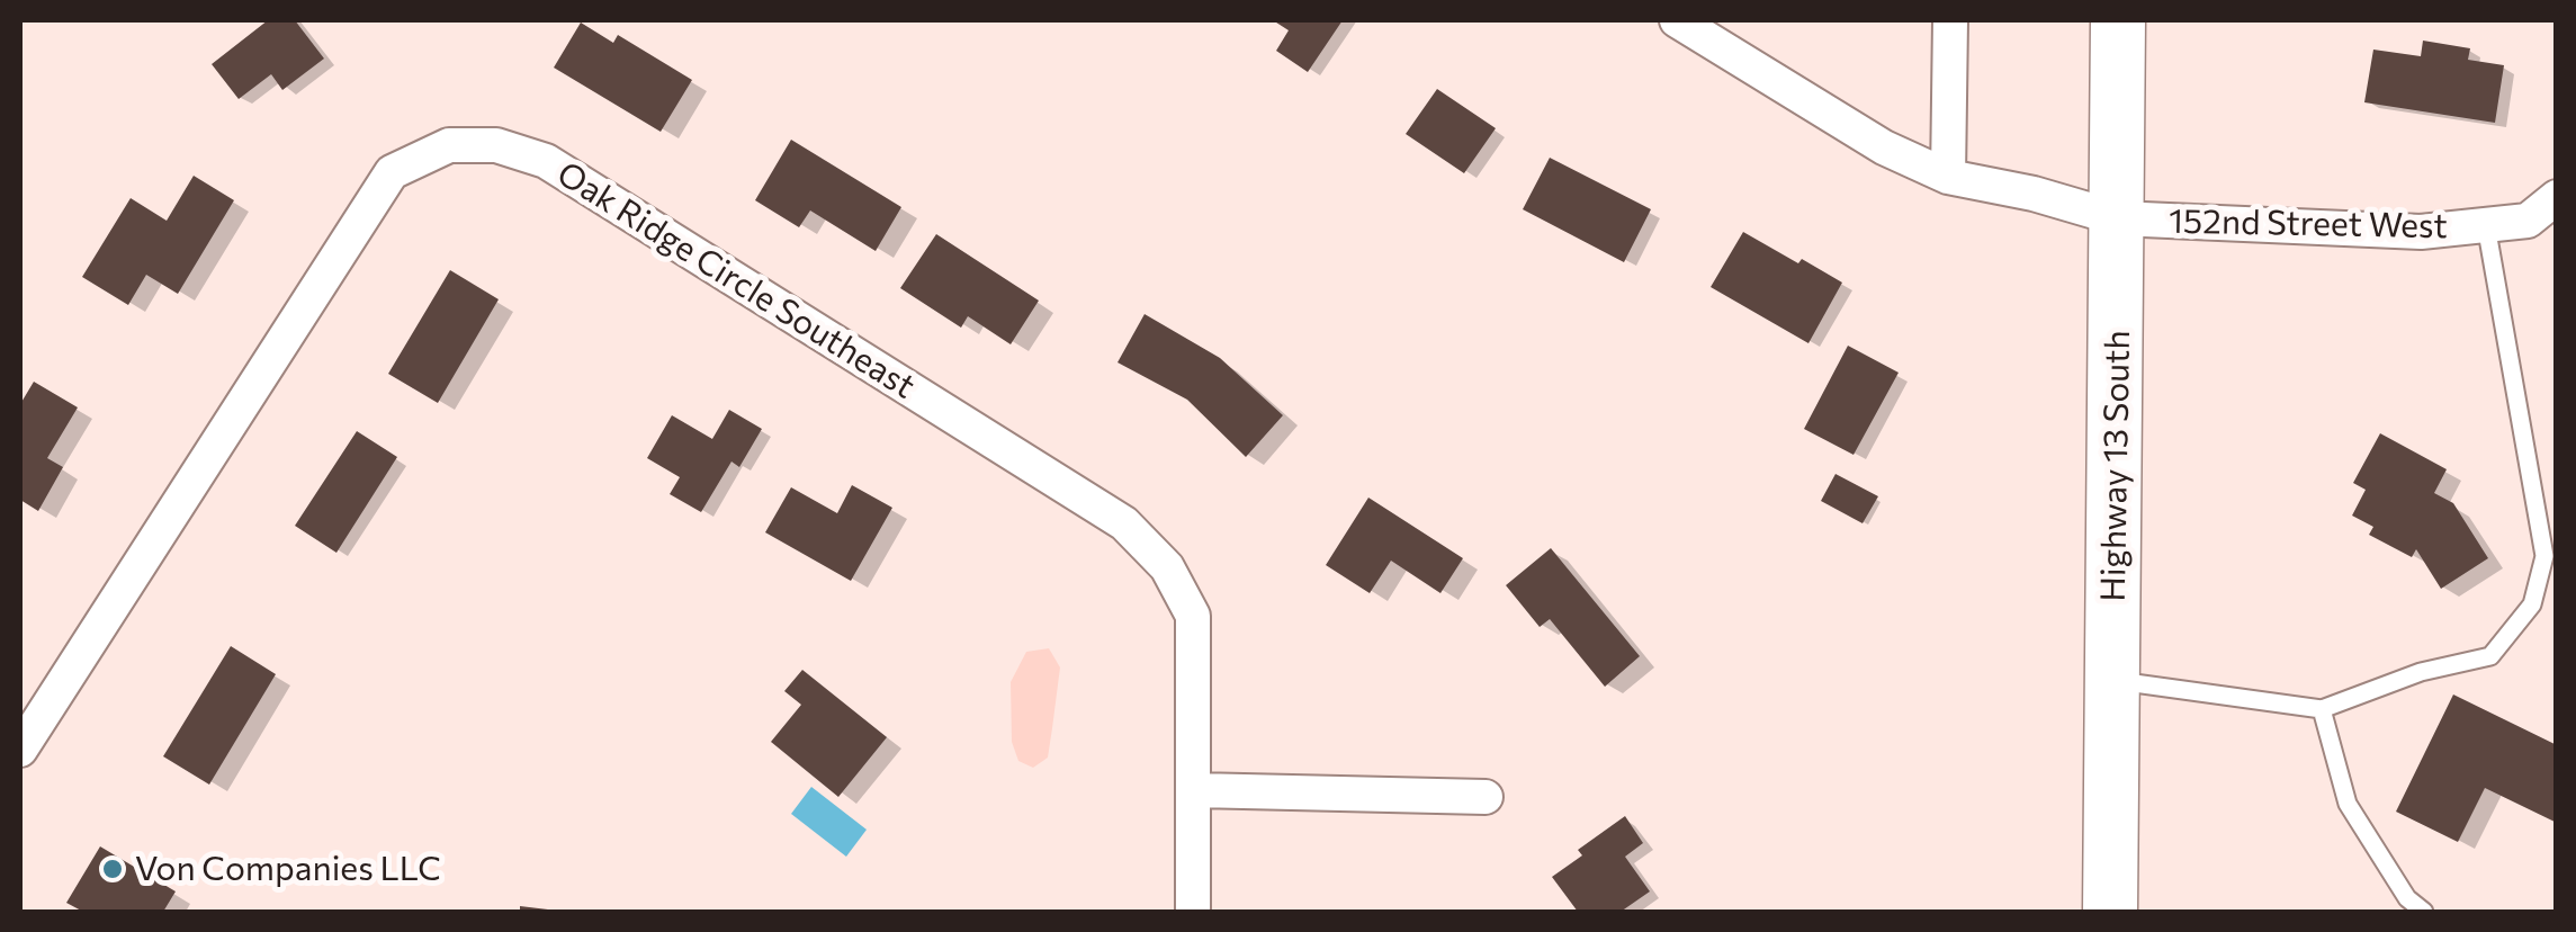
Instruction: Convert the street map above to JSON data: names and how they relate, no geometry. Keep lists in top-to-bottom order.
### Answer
{
  "streets": {
    "main road": ["Highway 13 South"],
    "street": ["152nd Street West", "Oak Ridge Circle Southeast"]
  },
  "crossings": [
    ["152nd Street West", "Highway 13 South"]
  ],
  "places": ["Von Companies LLC"]
}
